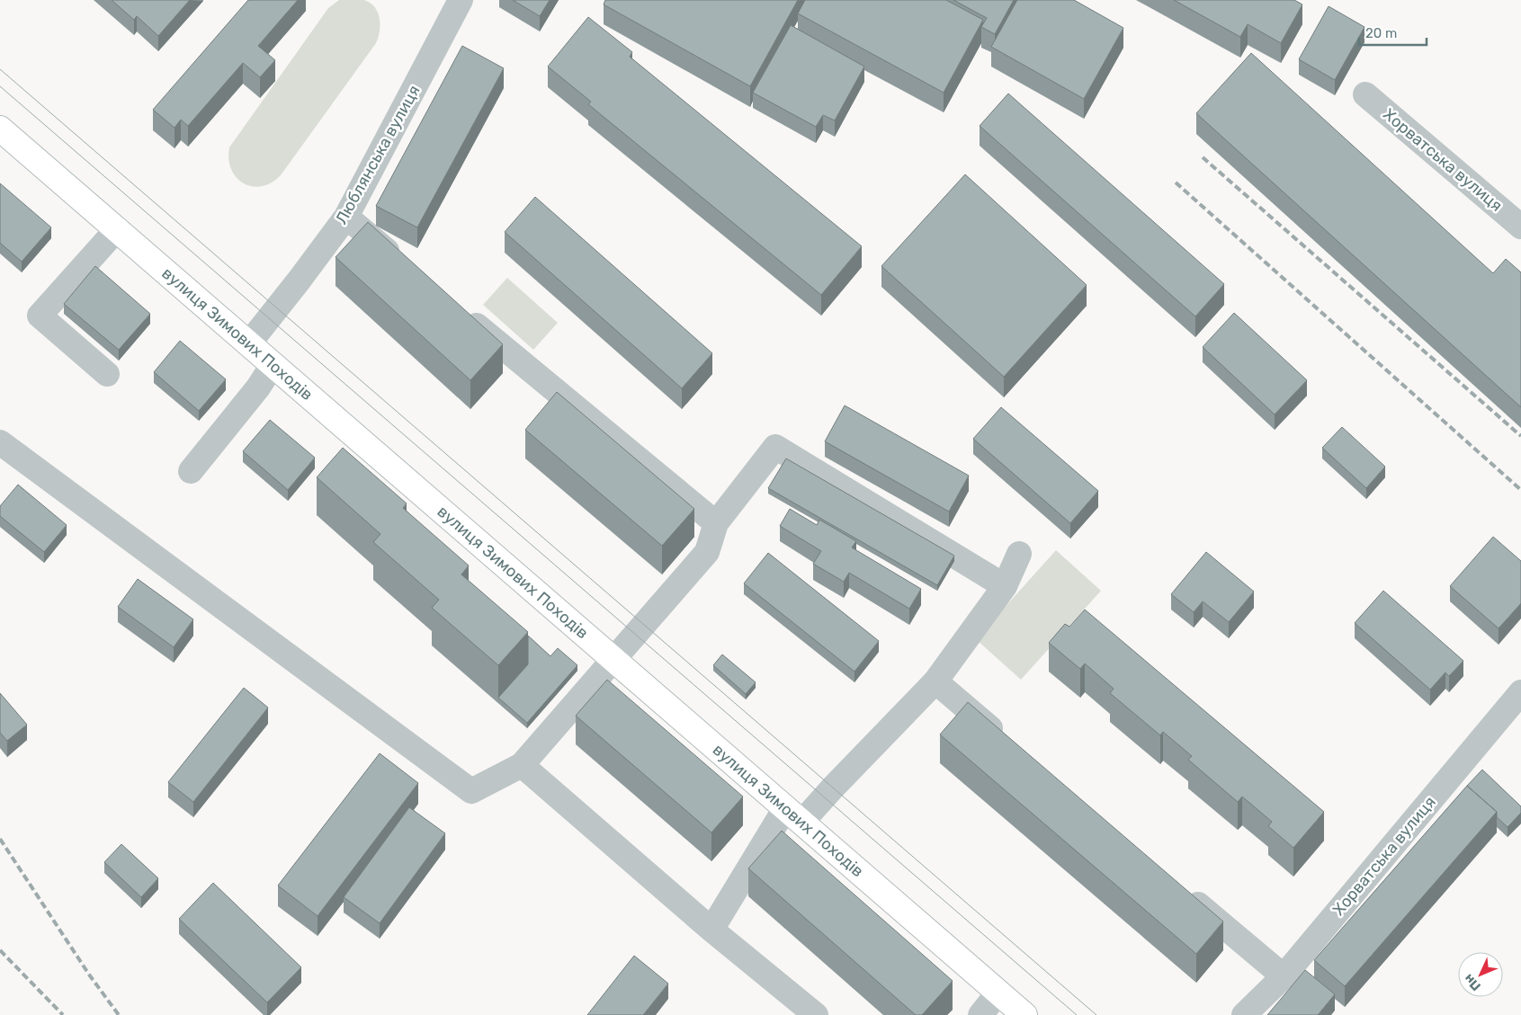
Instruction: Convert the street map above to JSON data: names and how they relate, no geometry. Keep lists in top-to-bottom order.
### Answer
{
  "streets": {
    "main road": ["вулиця Зимових Походів"],
    "street": ["Люблянська вулиця", "Хорватська вулиця"]
  },
  "crossings": [
    ["Люблянська вулиця", "вулиця Зимових Походів"]
  ],
  "scale_bar": "20 m",
  "north": "bottom left"
}
